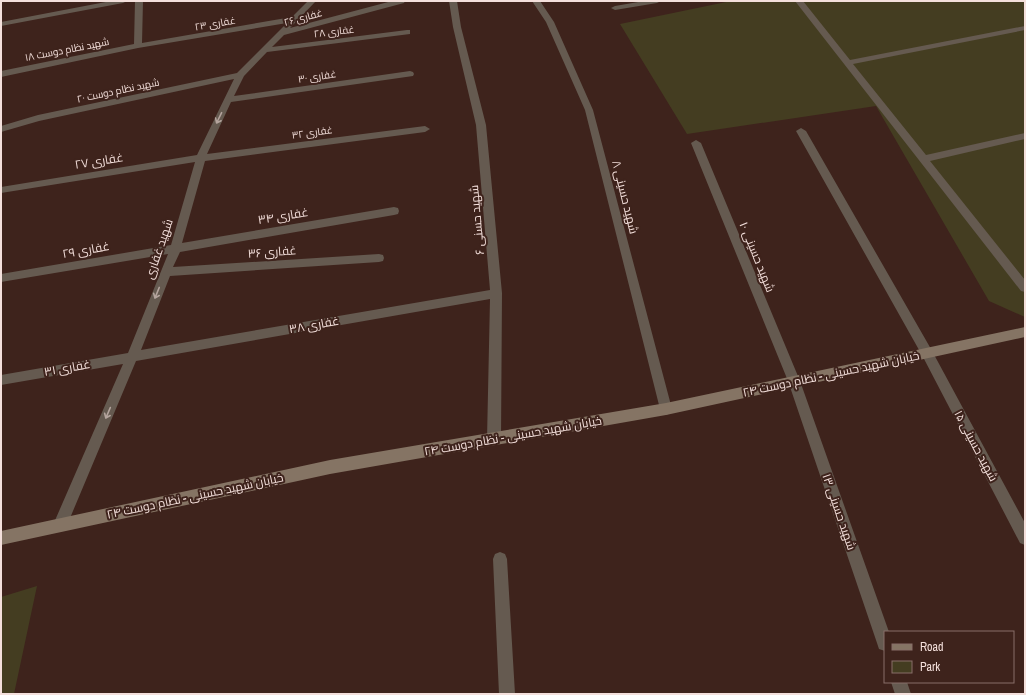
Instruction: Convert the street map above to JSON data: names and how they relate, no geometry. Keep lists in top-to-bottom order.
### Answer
{
  "streets": {
    "street": [
      "غفاری ۲۶",
      "غفاری ۲۳",
      "غفاری ۲۸",
      "شهید نظام دوست ۱۸",
      "غفاری ۳۰",
      "شهید نظام دوست ۲۰",
      "غفاری ۳۲",
      "غفاری ۲۷",
      "شهید حسینی ۸",
      "غفاری ۳۴",
      "شهید حسنی ۶",
      "شهید غفاری",
      "غفاری ۲۹",
      "غفاری ۳۶",
      "شهید حسینی ۱۰",
      "غفاری ۳۸",
      "غفاری ۳۱",
      "خیابان شهید حسینی - نظام دوست ۲۴",
      "شهید حسینی ۱۵",
      "شهید حسینی ۱۳"
    ]
  },
  "crossings": [
    ["غفاری ۲۶", "شهید غفاری"],
    ["غفاری ۲۳", "شهید نظام دوست ۱۸"],
    ["غفاری ۲۳", "شهید غفاری"],
    ["غفاری ۲۸", "شهید غفاری"],
    ["غفاری ۳۰", "شهید غفاری"],
    ["شهید نظام دوست ۲۰", "شهید غفاری"],
    ["غفاری ۳۲", "غفاری ۲۷"],
    ["غفاری ۳۲", "شهید غفاری"],
    ["غفاری ۲۷", "شهید غفاری"],
    ["شهید حسینی ۸", "خیابان شهید حسینی - نظام دوست ۲۴"],
    ["غفاری ۳۴", "شهید غفاری"],
    ["غفاری ۳۴", "غفاری ۲۹"],
    ["شهید حسنی ۶", "غفاری ۳۸"],
    ["شهید حسنی ۶", "خیابان شهید حسینی - نظام دوست ۲۴"],
    ["شهید غفاری", "غفاری ۲۹"],
    ["شهید غفاری", "غفاری ۳۶"],
    ["شهید غفاری", "غفاری ۳۸"],
    ["شهید غفاری", "غفاری ۳۱"],
    ["شهید غفاری", "خیابان شهید حسینی - نظام دوست ۲۴"],
    ["شهید حسینی ۱۰", "خیابان شهید حسینی - نظام دوست ۲۴"],
    ["شهید حسینی ۱۰", "شهید حسینی ۱۳"],
    ["غفاری ۳۸", "غفاری ۳۱"],
    ["خیابان شهید حسینی - نظام دوست ۲۴", "شهید حسینی ۱۵"],
    ["خیابان شهید حسینی - نظام دوست ۲۴", "شهید حسینی ۱۳"]
  ],
  "one_way": ["شهید غفاری"],
  "legend": ["Road", "Park"]
}
